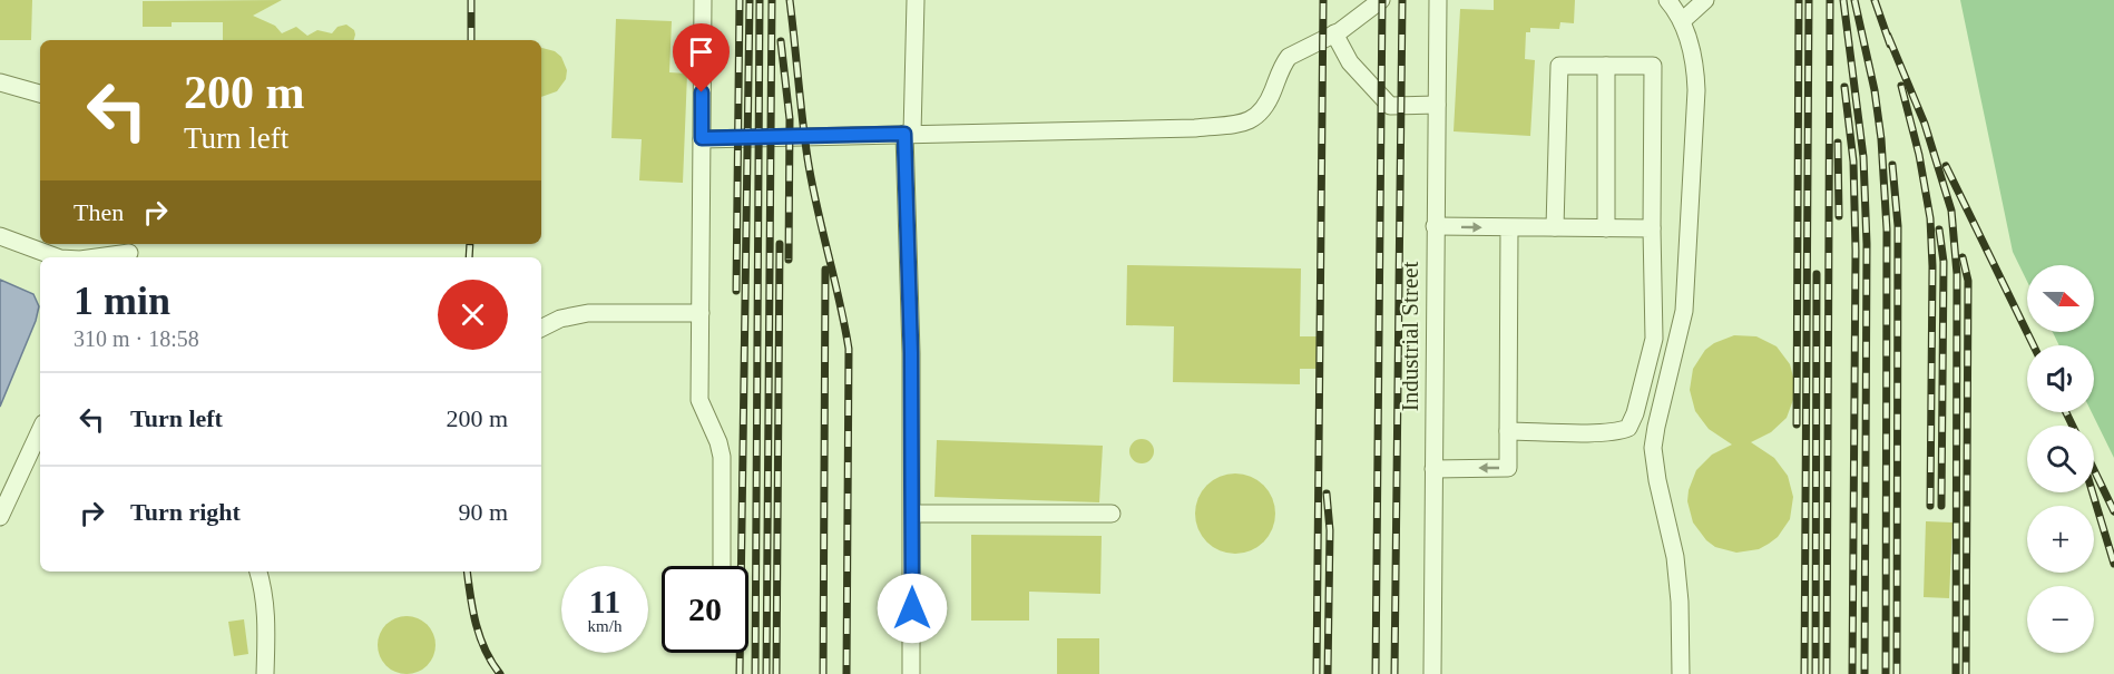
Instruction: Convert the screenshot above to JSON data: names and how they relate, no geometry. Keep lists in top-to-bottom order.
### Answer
{
  "streets": {
    "street": ["Industrial Street"]
  },
  "north": "right",
  "page": {
    "turn": ["200 m", "Turn left"],
    "then": "Then",
    "heading": ["1 min", "310 m · 18:58"],
    "map_buttons": ["+", "−"],
    "list": [
      {
        "name": "Turn left",
        "value": "200 m"
      },
      {
        "name": "Turn right",
        "value": "90 m"
      }
    ],
    "speed": "11 km/h",
    "limit": "20"
  }
}
